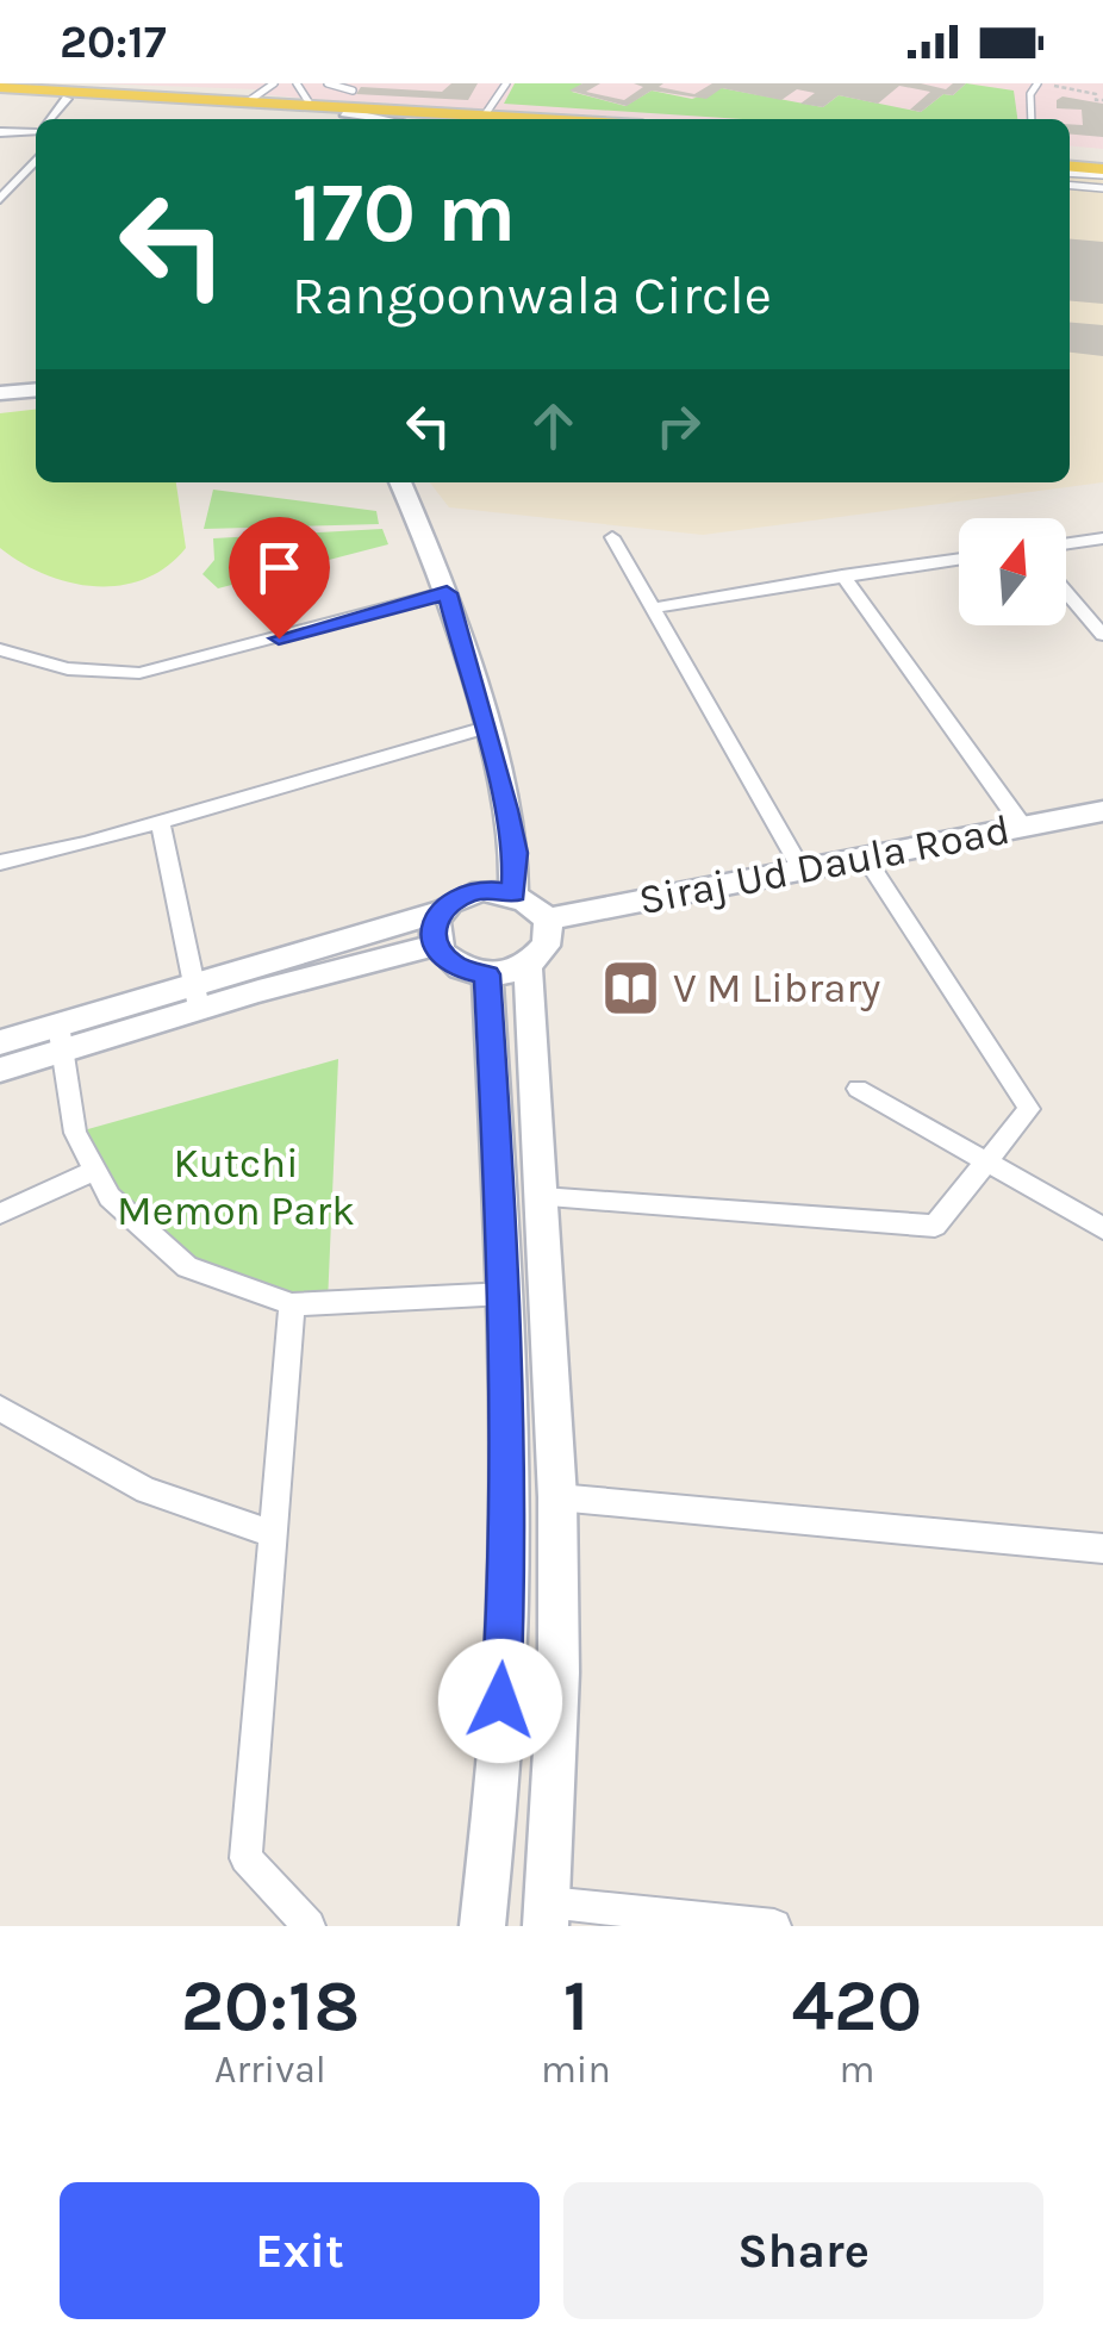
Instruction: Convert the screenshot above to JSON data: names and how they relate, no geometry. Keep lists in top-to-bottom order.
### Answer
{
  "streets": {
    "main road": ["Siraj Ud Daula Road"]
  },
  "parks": ["Kutchi Memon Park"],
  "places": {
    "library": ["V M Library"]
  },
  "north": "top",
  "page": {
    "status": "20:17",
    "turn": ["170 m", "Rangoonwala Circle"],
    "eta": [
      "20:18",
      "Arrival",
      "1",
      "min",
      "420",
      "m"
    ],
    "buttons": ["Exit", "Share"]
  }
}
